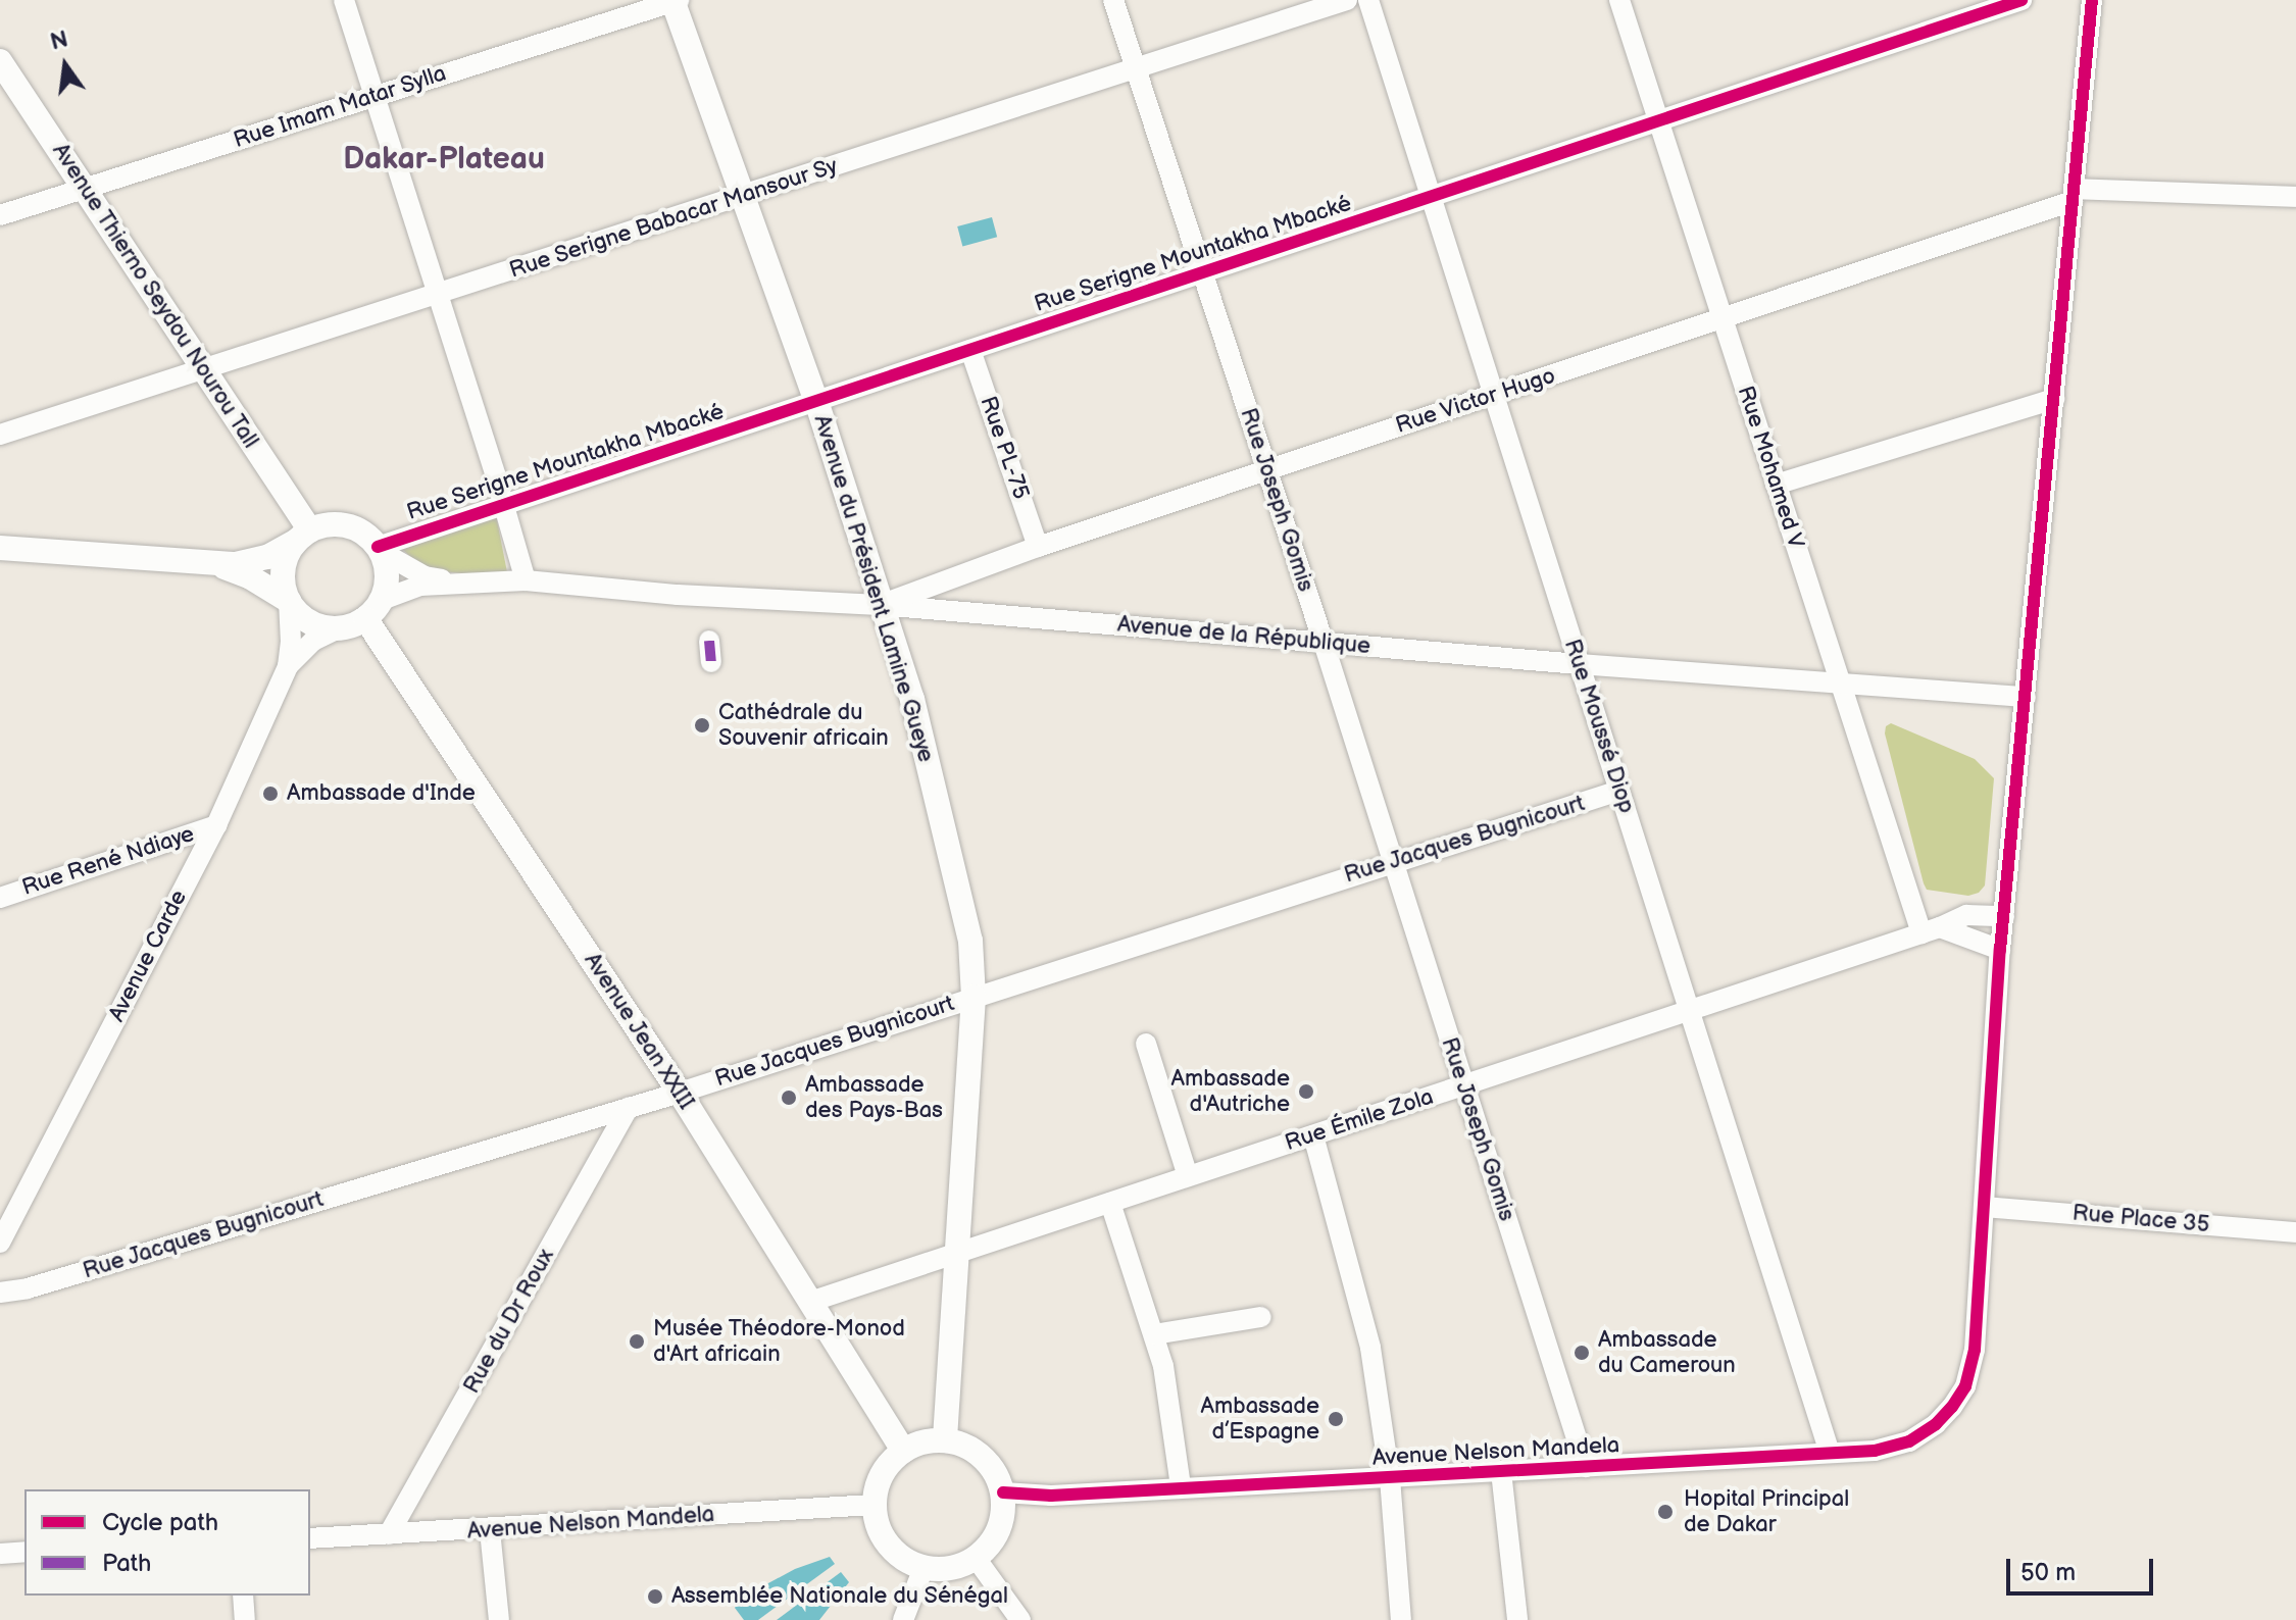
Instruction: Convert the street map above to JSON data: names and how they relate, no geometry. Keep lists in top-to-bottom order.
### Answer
{
  "streets": {
    "main road": ["Avenue Thierno Seydou Nourou Tall", "Avenue du Président Lamine Gueye", "Avenue Jean XXIII"],
    "street": [
      "Rue Imam Matar Sylla",
      "Rue Serigne Babacar Mansour Sy",
      "Rue Serigne Mountakha Mbacké",
      "Rue Victor Hugo",
      "Rue PL-75",
      "Rue Mohamed V",
      "Rue Joseph Gomis",
      "Avenue de la République",
      "Rue Moussé Diop",
      "Rue Jacques Bugnicourt",
      "Rue René Ndiaye",
      "Avenue Carde",
      "Rue Émile Zola",
      "Rue Place 35",
      "Rue du Dr Roux",
      "Avenue Nelson Mandela"
    ]
  },
  "crossings": [
    ["Rue Imam Matar Sylla", "Avenue Thierno Seydou Nourou Tall"],
    ["Rue Imam Matar Sylla", "Avenue du Président Lamine Gueye"],
    ["Rue Serigne Babacar Mansour Sy", "Avenue Thierno Seydou Nourou Tall"],
    ["Rue Serigne Babacar Mansour Sy", "Rue Joseph Gomis"],
    ["Rue Serigne Babacar Mansour Sy", "Avenue du Président Lamine Gueye"],
    ["Rue Serigne Mountakha Mbacké", "Avenue Thierno Seydou Nourou Tall"],
    ["Rue Serigne Mountakha Mbacké", "Rue PL-75"],
    ["Rue Serigne Mountakha Mbacké", "Rue Mohamed V"],
    ["Rue Serigne Mountakha Mbacké", "Rue Joseph Gomis"],
    ["Rue Serigne Mountakha Mbacké", "Avenue du Président Lamine Gueye"],
    ["Rue Serigne Mountakha Mbacké", "Avenue de la République"],
    ["Rue Serigne Mountakha Mbacké", "Rue Moussé Diop"],
    ["Rue Serigne Mountakha Mbacké", "Avenue Carde"],
    ["Rue Serigne Mountakha Mbacké", "Avenue Jean XXIII"],
    ["Avenue Thierno Seydou Nourou Tall", "Avenue de la République"],
    ["Avenue Thierno Seydou Nourou Tall", "Avenue Carde"],
    ["Avenue Thierno Seydou Nourou Tall", "Avenue Jean XXIII"],
    ["Rue Victor Hugo", "Rue PL-75"],
    ["Rue Victor Hugo", "Rue Mohamed V"],
    ["Rue Victor Hugo", "Rue Joseph Gomis"],
    ["Rue Victor Hugo", "Avenue du Président Lamine Gueye"],
    ["Rue Victor Hugo", "Avenue de la République"],
    ["Rue Victor Hugo", "Rue Moussé Diop"],
    ["Rue Mohamed V", "Avenue de la République"],
    ["Rue Mohamed V", "Rue Émile Zola"],
    ["Rue Joseph Gomis", "Avenue de la République"],
    ["Rue Joseph Gomis", "Rue Jacques Bugnicourt"],
    ["Rue Joseph Gomis", "Rue Émile Zola"],
    ["Rue Joseph Gomis", "Avenue Nelson Mandela"],
    ["Avenue du Président Lamine Gueye", "Avenue de la République"],
    ["Avenue du Président Lamine Gueye", "Rue Jacques Bugnicourt"],
    ["Avenue du Président Lamine Gueye", "Avenue Jean XXIII"],
    ["Avenue du Président Lamine Gueye", "Rue Émile Zola"],
    ["Avenue du Président Lamine Gueye", "Avenue Nelson Mandela"],
    ["Avenue de la République", "Rue Moussé Diop"],
    ["Avenue de la République", "Avenue Carde"],
    ["Avenue de la République", "Avenue Jean XXIII"],
    ["Rue Moussé Diop", "Rue Jacques Bugnicourt"],
    ["Rue Moussé Diop", "Rue Émile Zola"],
    ["Rue Moussé Diop", "Avenue Nelson Mandela"],
    ["Rue Jacques Bugnicourt", "Avenue Jean XXIII"],
    ["Rue Jacques Bugnicourt", "Rue du Dr Roux"],
    ["Rue René Ndiaye", "Avenue Carde"],
    ["Avenue Carde", "Avenue Jean XXIII"],
    ["Avenue Jean XXIII", "Rue Émile Zola"],
    ["Avenue Jean XXIII", "Avenue Nelson Mandela"],
    ["Rue Place 35", "Avenue Nelson Mandela"],
    ["Rue du Dr Roux", "Avenue Nelson Mandela"]
  ],
  "districts": ["Dakar-Plateau"],
  "places": [
    "Cathédrale du Souvenir africain",
    "Ambassade d'Inde",
    "Ambassade d'Autriche",
    "Ambassade des Pays-Bas",
    "Musée Théodore-Monod d'Art africain",
    "Ambassade du Cameroun",
    "Ambassade d’Espagne",
    "Hopital Principal de Dakar",
    "Assemblée Nationale du Sénégal"
  ],
  "legend": ["Cycle path", "Path"],
  "scale_bar": "50 m",
  "north": "top"
}
